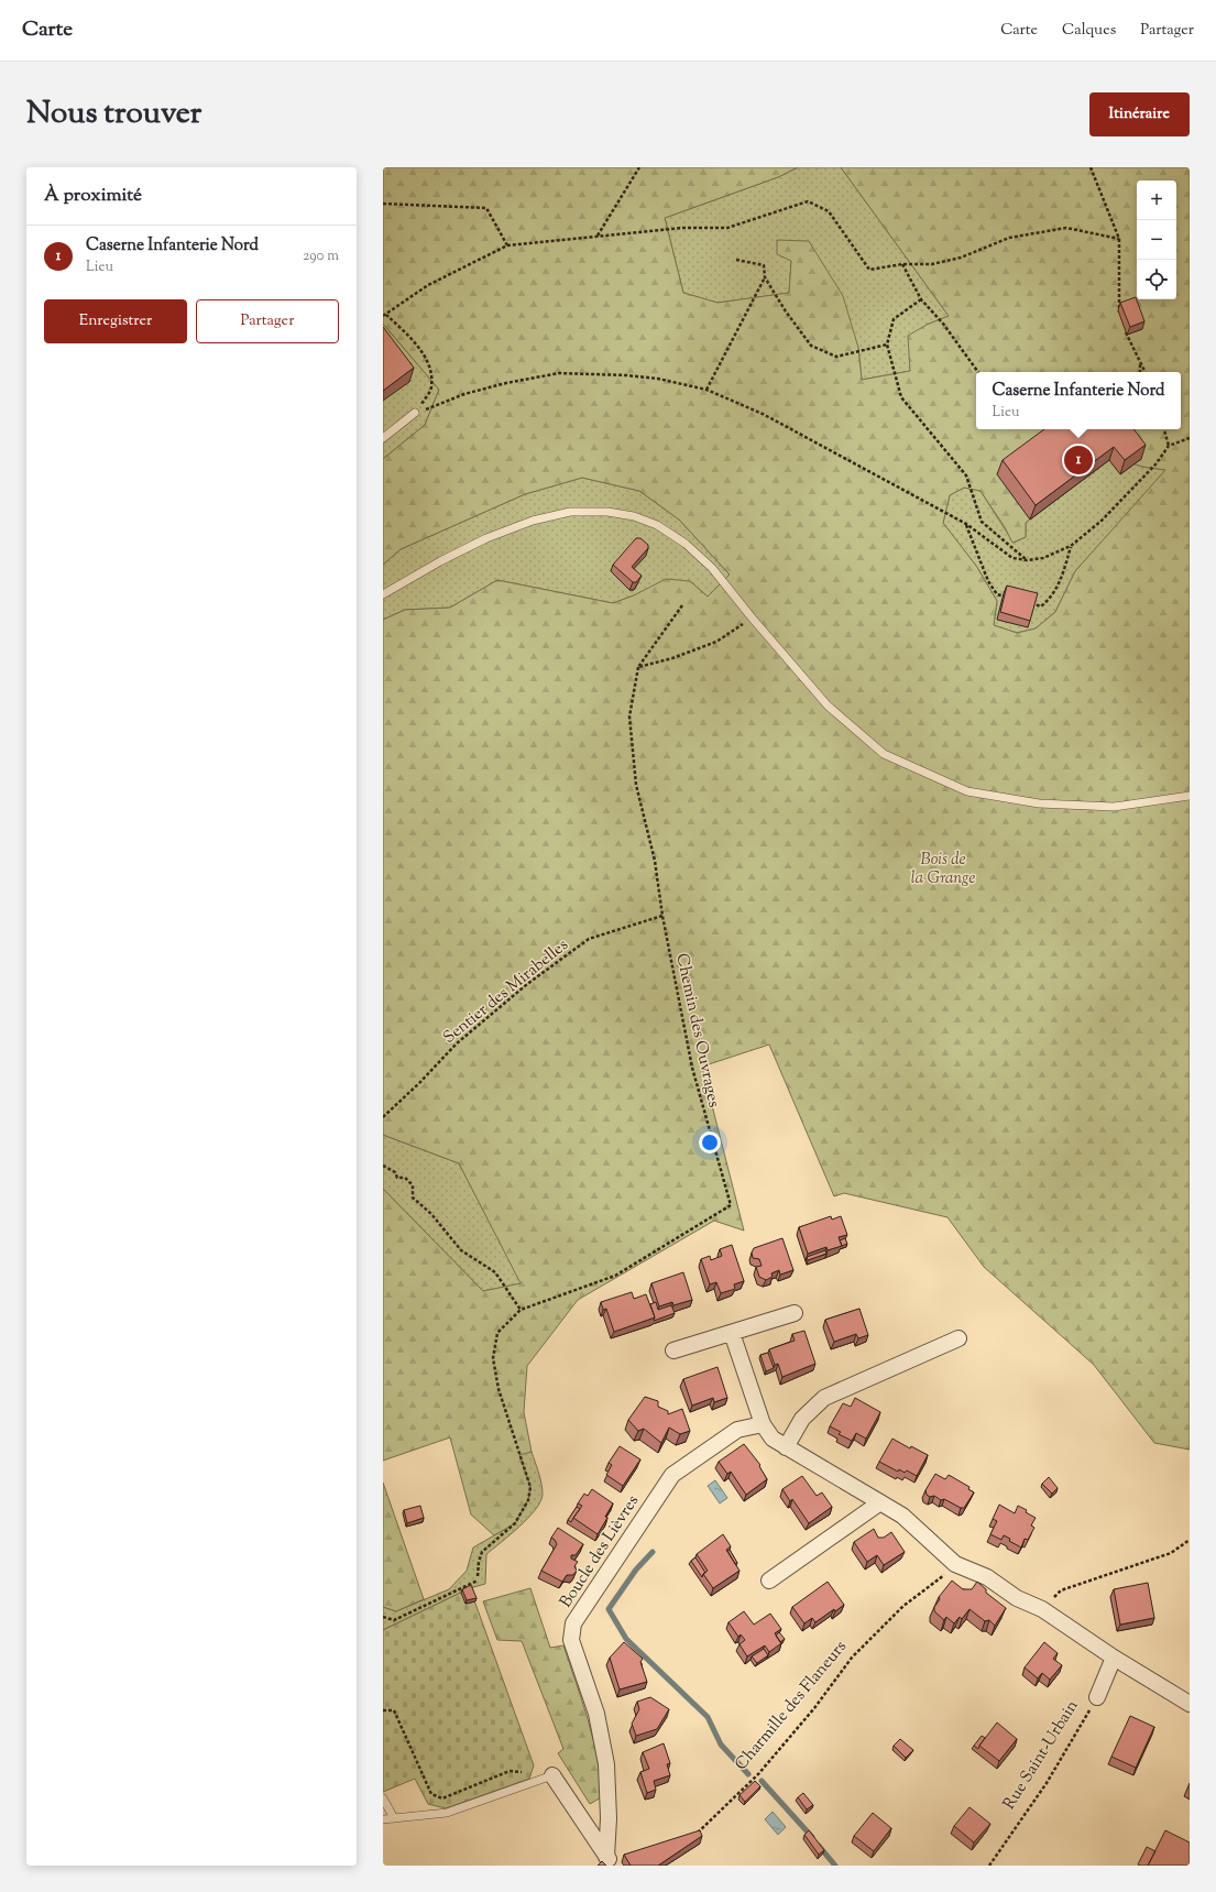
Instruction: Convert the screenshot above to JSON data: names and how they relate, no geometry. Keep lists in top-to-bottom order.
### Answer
{
  "streets": {
    "street": ["Boucle des Lièvres", "Rue Saint-Urbain"],
    "path": ["Sentier des Mirabelles", "Chemin des Ouvrages", "Charmille des Flaneurs"]
  },
  "crossings": [
    ["Sentier des Mirabelles", "Chemin des Ouvrages"]
  ],
  "parks": ["Bois de la Grange"],
  "page": {
    "header": "Carte",
    "nav": ["Carte", "Calques", "Partager"],
    "title": "Nous trouver",
    "buttons": [
      "Itinéraire",
      ["Enregistrer", "Partager"]
    ],
    "heading": "À proximité",
    "map_buttons": ["+", "−"],
    "list": [
      {
        "mark": "1",
        "name": "Caserne Infanterie Nord",
        "note": "Lieu",
        "value": "290 m"
      }
    ],
    "popup": ["Caserne Infanterie Nord", "Lieu"],
    "pins": "1"
  }
}
